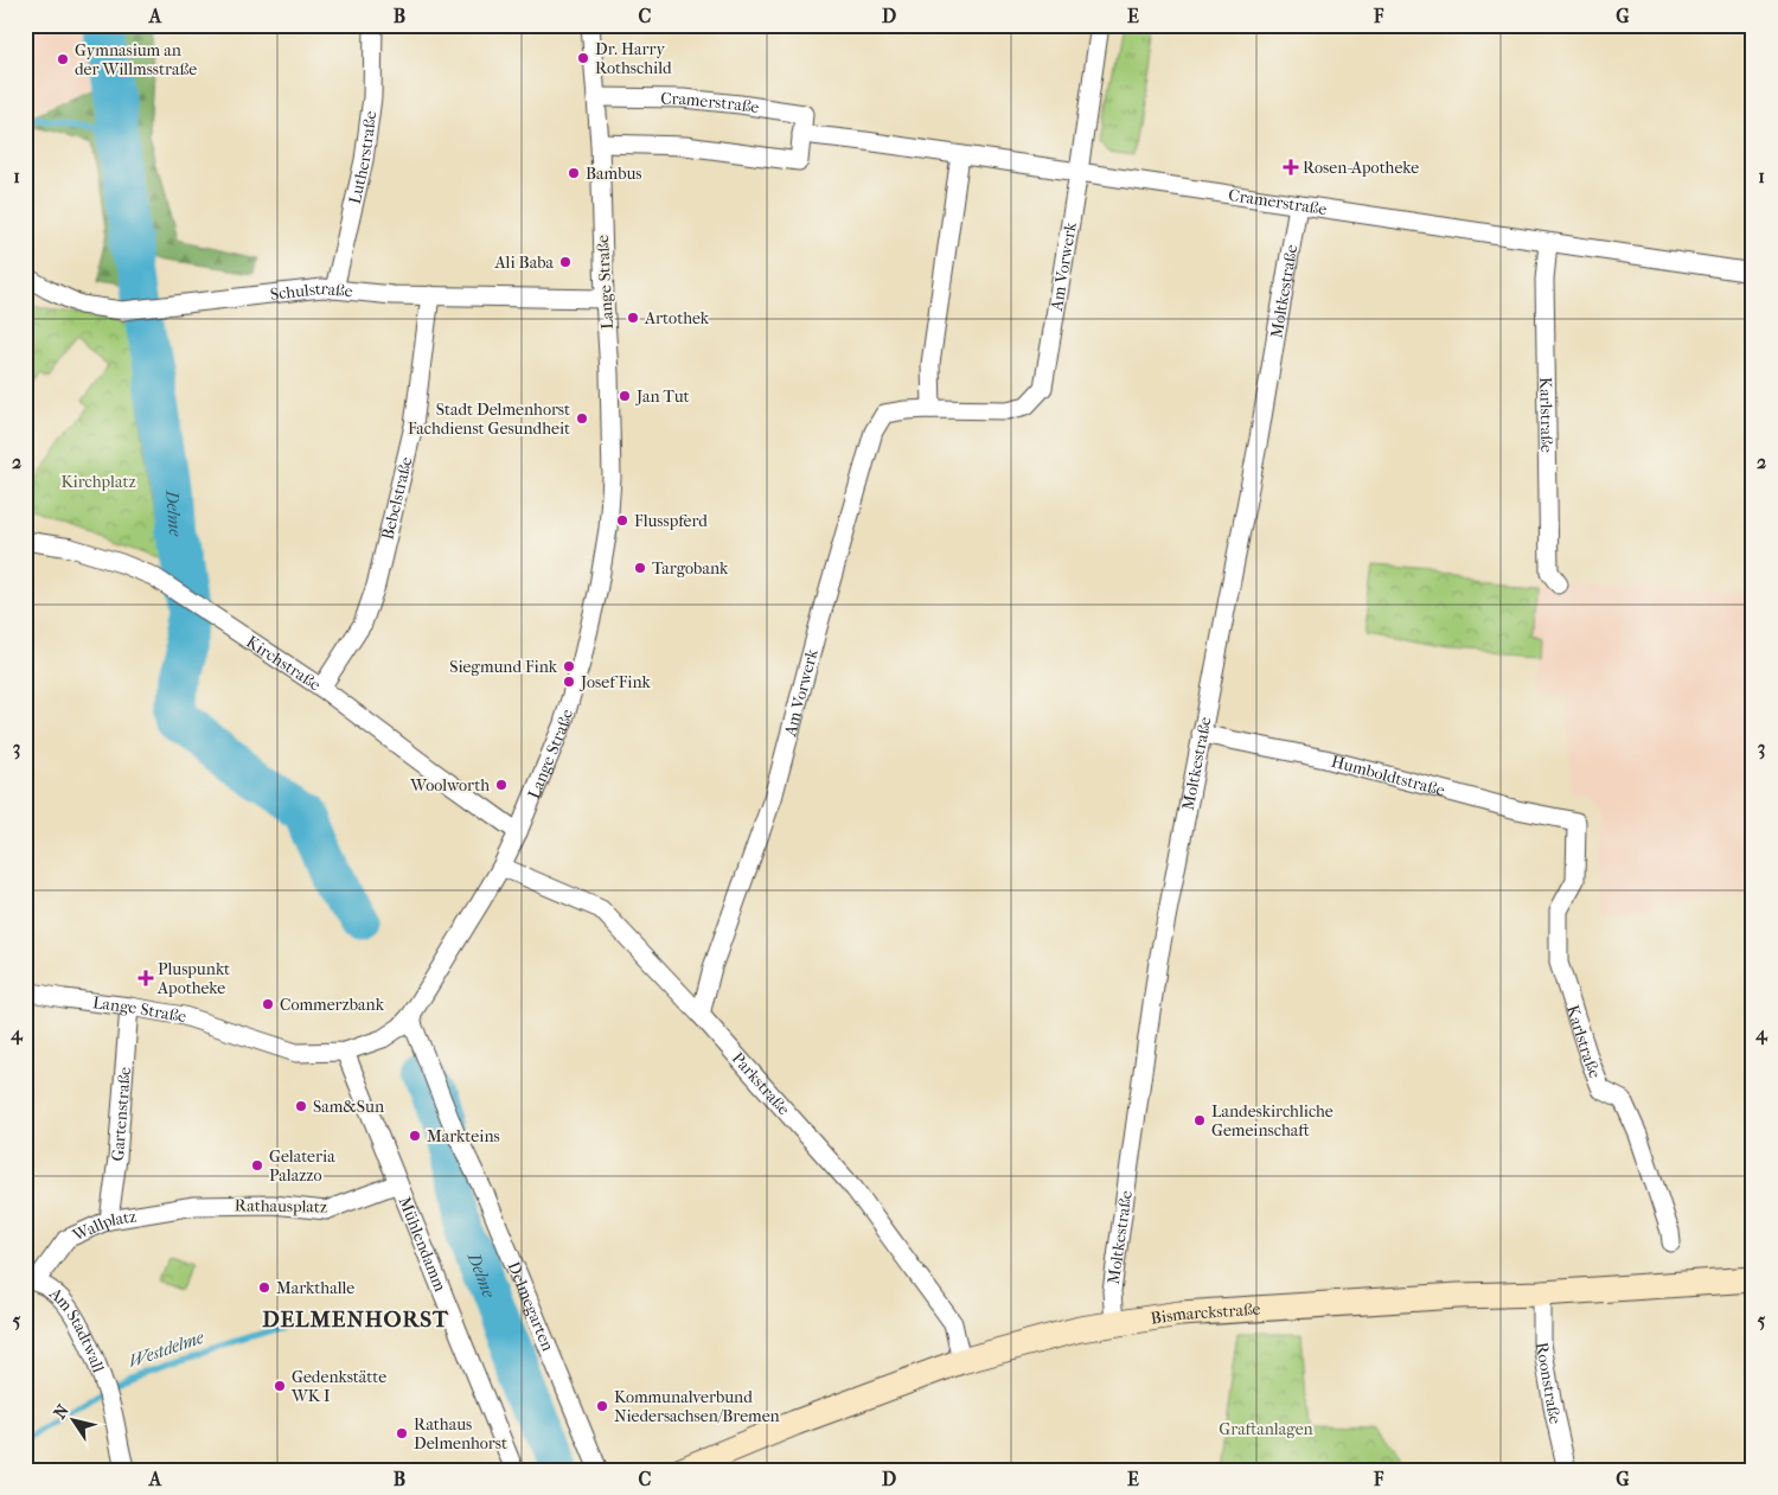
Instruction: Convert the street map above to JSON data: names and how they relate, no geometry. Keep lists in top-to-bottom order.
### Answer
{
  "streets": {
    "main road": ["Bismarckstraße"],
    "street": [
      "Cramerstraße",
      "Lutherstraße",
      "Am Vorwerk",
      "Lange Straße",
      "Moltkestraße",
      "Schulstraße",
      "Karlstraße",
      "Bebelstraße",
      "Kirchstraße",
      "Humboldtstraße",
      "Parkstraße",
      "Gartenstraße",
      "Rathausplatz",
      "Wallplatz",
      "Mühlendamm",
      "Delmegarten",
      "Am Stadtwall",
      "Roonstraße"
    ]
  },
  "crossings": [
    ["Cramerstraße", "Am Vorwerk"],
    ["Cramerstraße", "Lange Straße"],
    ["Cramerstraße", "Moltkestraße"],
    ["Cramerstraße", "Karlstraße"],
    ["Lutherstraße", "Schulstraße"],
    ["Am Vorwerk", "Parkstraße"],
    ["Lange Straße", "Schulstraße"],
    ["Lange Straße", "Kirchstraße"],
    ["Lange Straße", "Parkstraße"],
    ["Lange Straße", "Gartenstraße"],
    ["Lange Straße", "Mühlendamm"],
    ["Lange Straße", "Delmegarten"],
    ["Moltkestraße", "Humboldtstraße"],
    ["Moltkestraße", "Bismarckstraße"],
    ["Schulstraße", "Bebelstraße"],
    ["Karlstraße", "Humboldtstraße"],
    ["Bebelstraße", "Kirchstraße"],
    ["Parkstraße", "Bismarckstraße"],
    ["Gartenstraße", "Wallplatz"],
    ["Rathausplatz", "Wallplatz"],
    ["Rathausplatz", "Mühlendamm"],
    ["Wallplatz", "Am Stadtwall"],
    ["Bismarckstraße", "Roonstraße"]
  ],
  "districts": ["DELMENHORST"],
  "water": ["Delme", "Westdelme"],
  "parks": ["Kirchplatz", "Graftanlagen"],
  "places": {
    "other": [
      "Dr. Harry Rothschild",
      "Gymnasium an der Willmsstraße",
      "Bambus",
      "Ali Baba",
      "Artothek",
      "Jan Tut",
      "Stadt Delmenhorst Fachdienst Gesundheit",
      "Flusspferd",
      "Targobank",
      "Siegmund Fink",
      "Josef Fink",
      "Woolworth",
      "Commerzbank",
      "Sam&Sun",
      "Landeskirchliche Gemeinschaft",
      "Markteins",
      "Gelateria Palazzo",
      "Markthalle",
      "Gedenkstätte WK I",
      "Kommunalverbund Niedersachsen/Bremen",
      "Rathaus Delmenhorst"
    ],
    "health": ["Rosen-Apotheke", "Pluspunkt Apotheke"]
  },
  "north": "top left",
  "grid": {
    "columns": [
      "A",
      "B",
      "C",
      "D",
      "E",
      "F",
      "G"
    ],
    "rows": [
      "1",
      "2",
      "3",
      "4",
      "5"
    ]
  }
}
